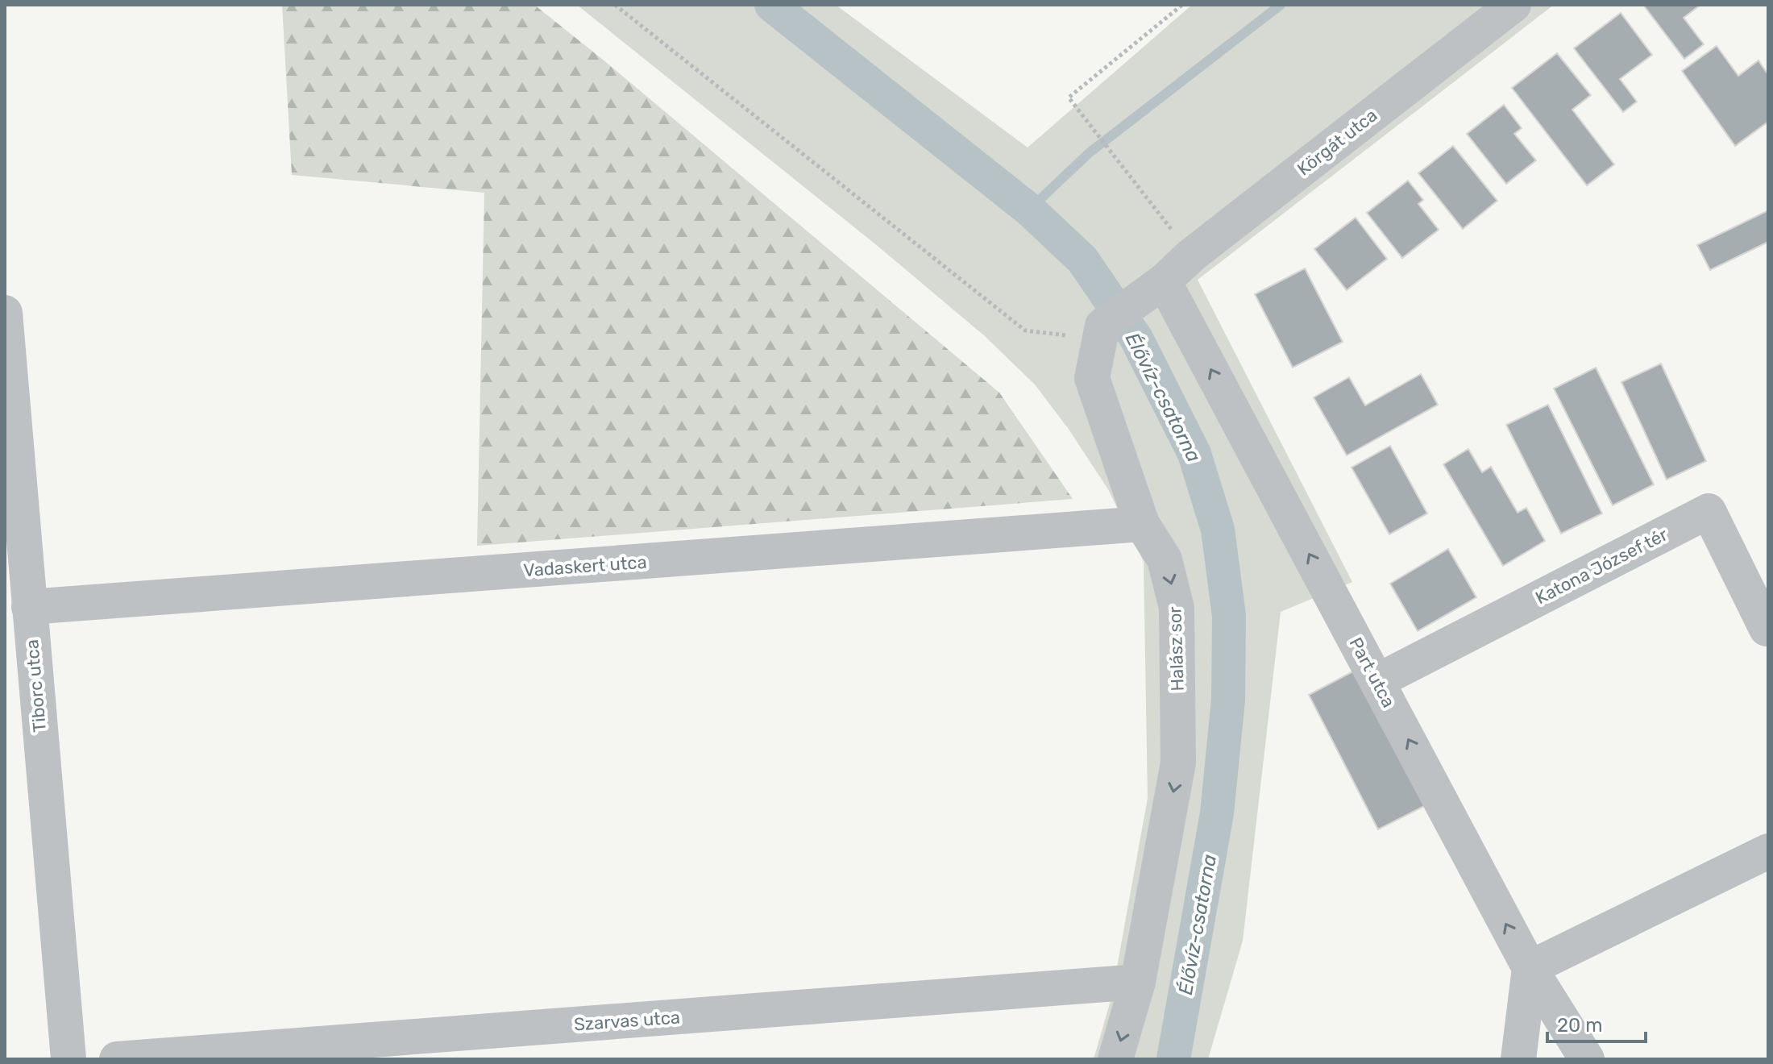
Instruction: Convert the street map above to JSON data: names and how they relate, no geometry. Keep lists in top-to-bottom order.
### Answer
{
  "streets": {
    "street": [
      "Körgát utca",
      "Vadaskert utca",
      "Katona József tér",
      "Halász sor",
      "Part utca",
      "Tiborc utca",
      "Szarvas utca"
    ]
  },
  "crossings": [
    ["Körgát utca", "Part utca"],
    ["Vadaskert utca", "Halász sor"],
    ["Vadaskert utca", "Tiborc utca"],
    ["Katona József tér", "Part utca"],
    ["Halász sor", "Szarvas utca"]
  ],
  "one_way": ["Halász sor", "Part utca"],
  "water": ["Élővíz-csatorna"],
  "scale_bar": "20 m"
}
